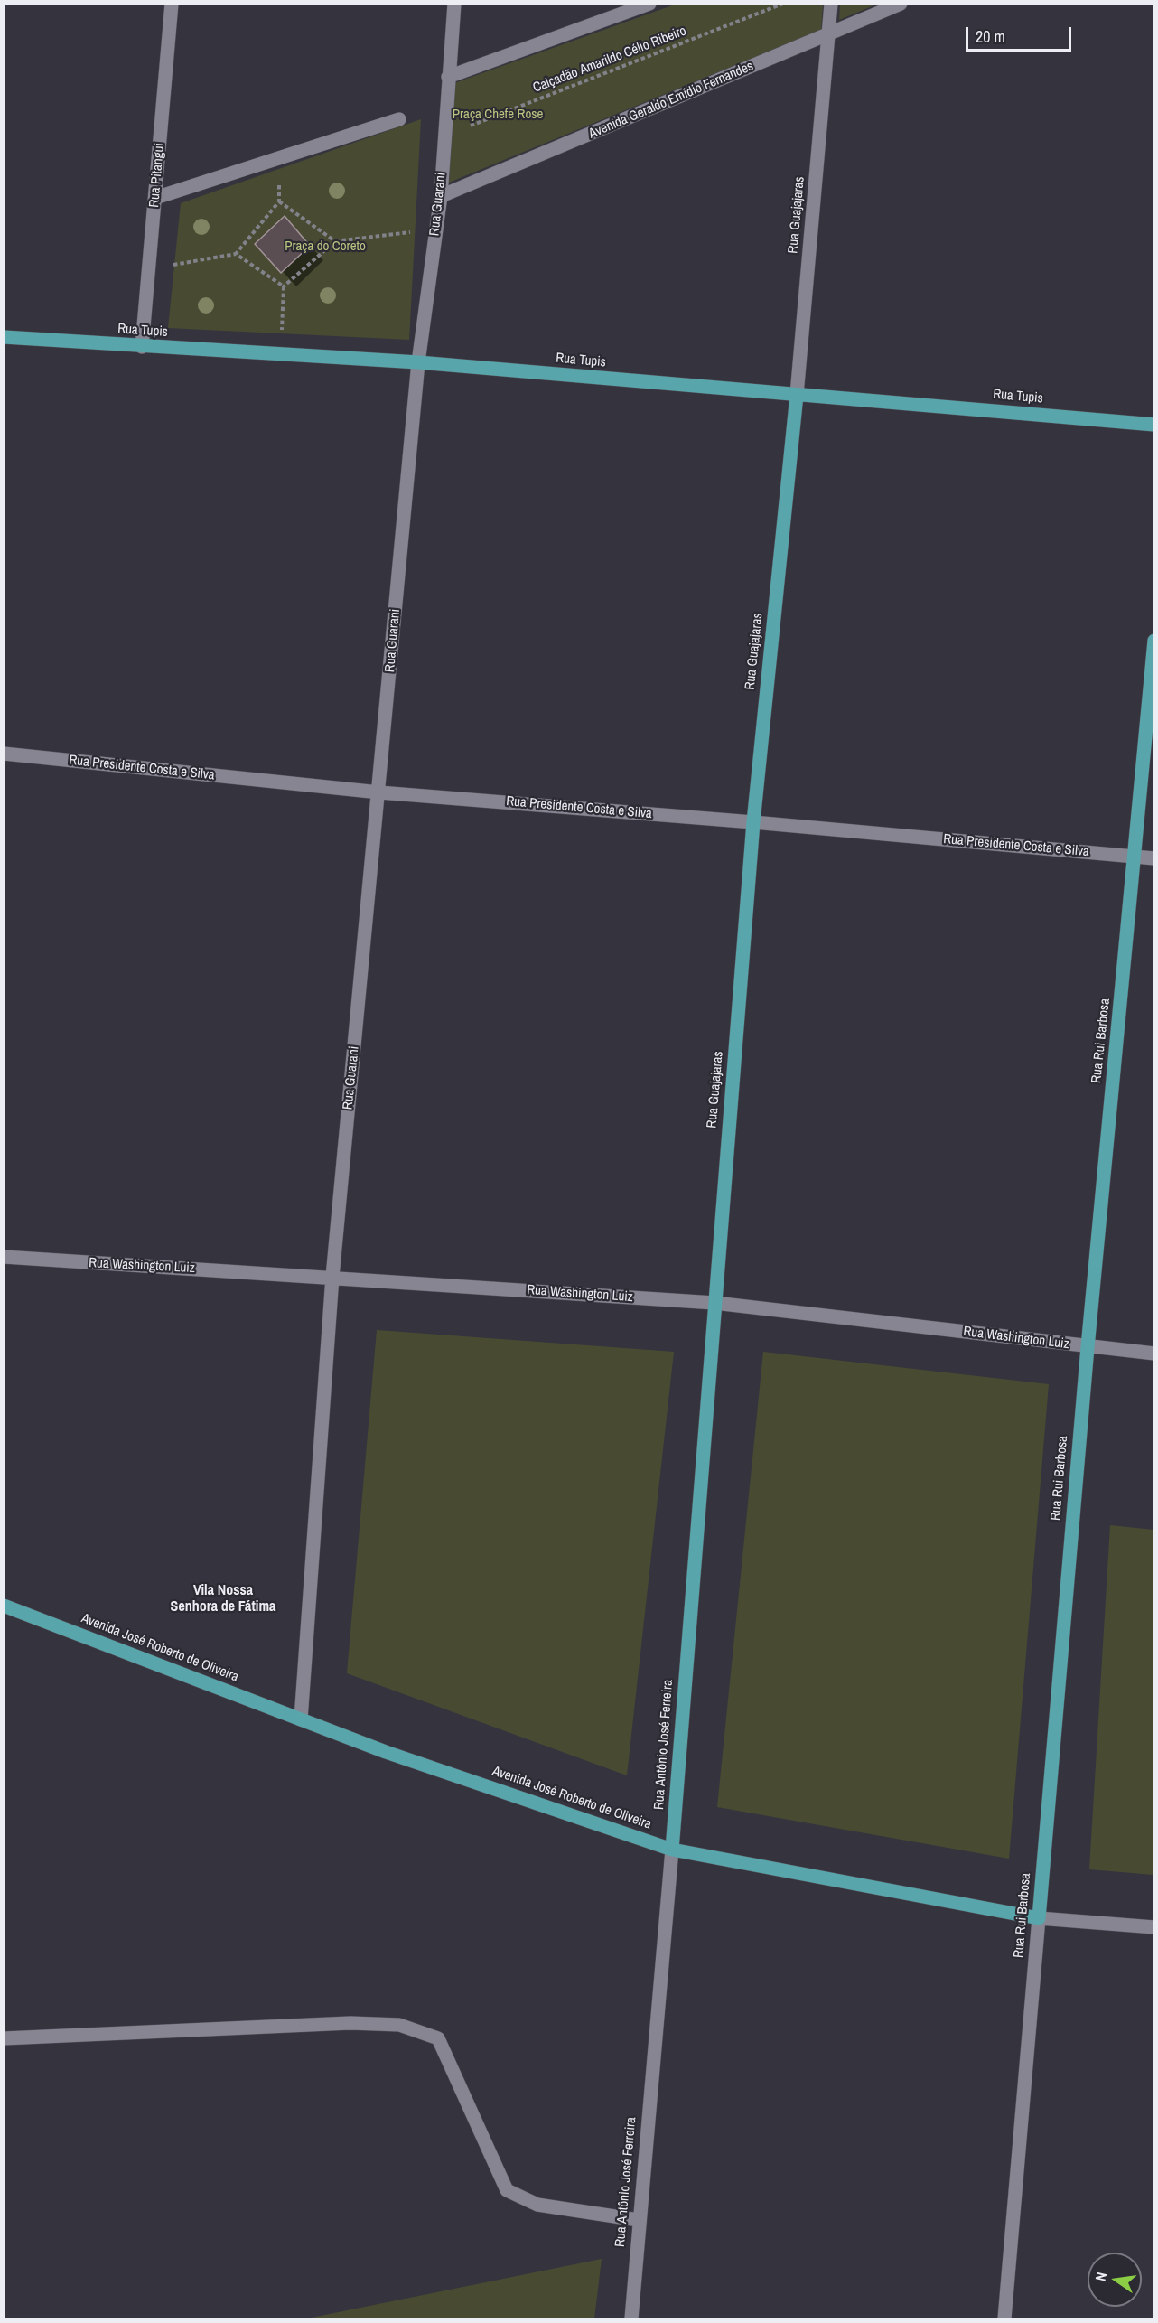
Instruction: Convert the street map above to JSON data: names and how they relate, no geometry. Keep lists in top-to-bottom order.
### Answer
{
  "streets": {
    "main road": [
      "Rua Guajajaras",
      "Rua Tupis",
      "Rua Rui Barbosa",
      "Avenida José Roberto de Oliveira",
      "Rua Antônio José Ferreira"
    ],
    "street": [
      "Avenida Geraldo Emídio Fernandes",
      "Rua Pitangui",
      "Rua Guarani",
      "Rua Presidente Costa e Silva",
      "Rua Washington Luiz"
    ],
    "path": ["Calçadão Amarildo Célio Ribeiro"]
  },
  "crossings": [
    ["Calçadão Amarildo Célio Ribeiro", "Rua Guarani"],
    ["Avenida Geraldo Emídio Fernandes", "Rua Guarani"],
    ["Avenida Geraldo Emídio Fernandes", "Rua Guajajaras"],
    ["Rua Pitangui", "Rua Tupis"],
    ["Rua Guarani", "Rua Tupis"],
    ["Rua Guarani", "Rua Presidente Costa e Silva"],
    ["Rua Guarani", "Rua Washington Luiz"],
    ["Rua Guarani", "Avenida José Roberto de Oliveira"],
    ["Rua Guajajaras", "Rua Tupis"],
    ["Rua Guajajaras", "Rua Presidente Costa e Silva"],
    ["Rua Guajajaras", "Rua Washington Luiz"],
    ["Rua Guajajaras", "Rua Antônio José Ferreira"],
    ["Rua Presidente Costa e Silva", "Rua Rui Barbosa"],
    ["Rua Rui Barbosa", "Rua Washington Luiz"],
    ["Rua Rui Barbosa", "Avenida José Roberto de Oliveira"],
    ["Rua Washington Luiz", "Rua Antônio José Ferreira"],
    ["Avenida José Roberto de Oliveira", "Rua Antônio José Ferreira"]
  ],
  "districts": ["Vila Nossa Senhora de Fátima"],
  "parks": ["Praça Chefe Rose", "Praça do Coreto"],
  "scale_bar": "20 m",
  "north": "left"
}
